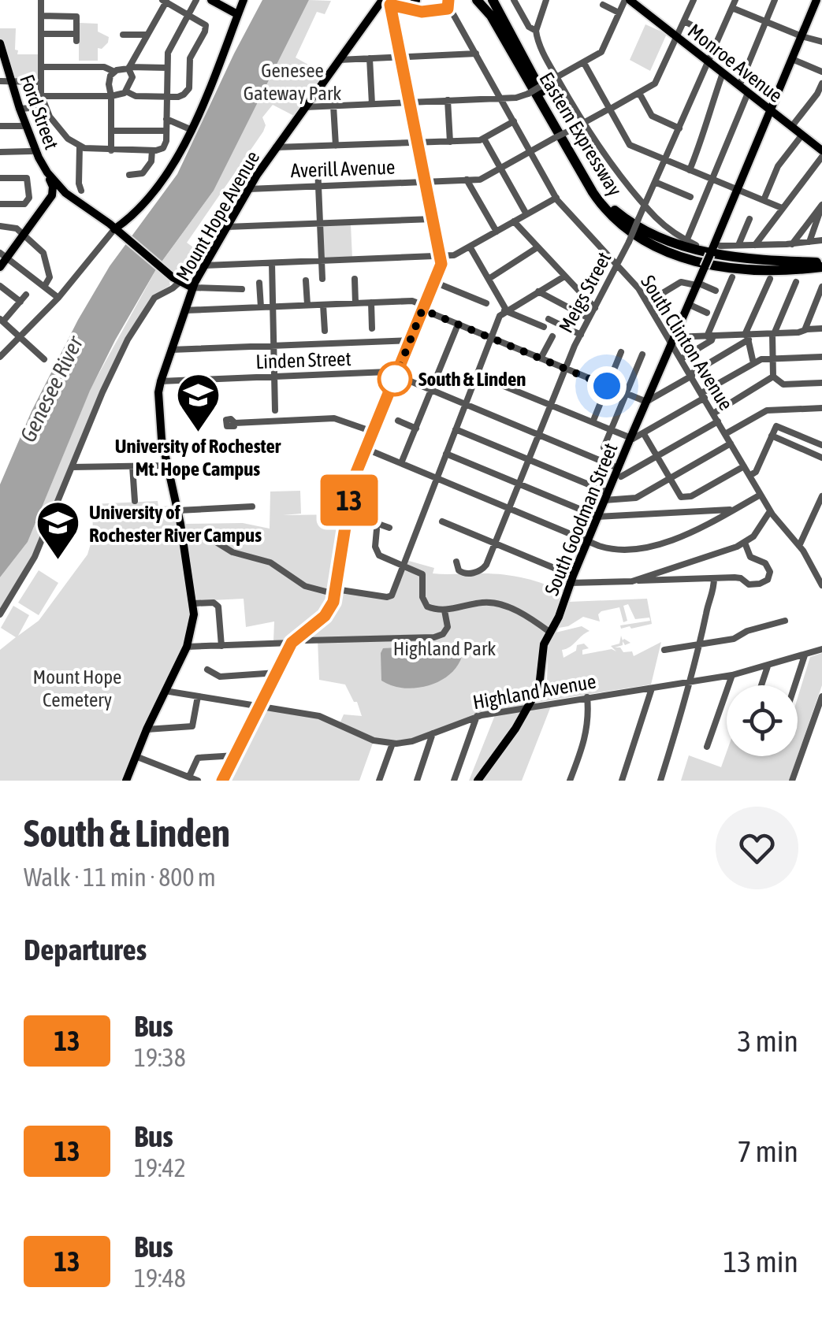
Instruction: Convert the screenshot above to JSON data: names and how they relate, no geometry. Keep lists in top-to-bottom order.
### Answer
{
  "streets": {
    "highway": ["Eastern Expressway"],
    "main road": [
      "Monroe Avenue",
      "Ford Street",
      "Mount Hope Avenue",
      "South Goodman Street"
    ],
    "street": [
      "Averill Avenue",
      "Meigs Street",
      "South Clinton Avenue",
      "Linden Street",
      "Highland Avenue"
    ]
  },
  "crossings": [
    ["Monroe Avenue", "Averill Avenue"],
    ["Monroe Avenue", "Meigs Street"],
    ["Monroe Avenue", "South Goodman Street"],
    ["Averill Avenue", "Mount Hope Avenue"],
    ["Averill Avenue", "South Clinton Avenue"],
    ["Mount Hope Avenue", "Linden Street"],
    ["Meigs Street", "South Clinton Avenue"],
    ["Meigs Street", "Linden Street"],
    ["South Clinton Avenue", "South Goodman Street"],
    ["Linden Street", "South Goodman Street"],
    ["South Goodman Street", "Highland Avenue"]
  ],
  "water": ["Genesee River"],
  "parks": ["Genesee Gateway Park", "Highland Park", "Mount Hope Cemetery"],
  "places": {
    "other": ["South & Linden"],
    "school or university": ["University of Rochester Mt. Hope Campus", "University of Rochester River Campus"]
  },
  "lines": ["bus line 13"],
  "page": {
    "on_map": "13",
    "heading": [
      ["South & Linden", "Walk · 11 min · 800 m"],
      "Departures"
    ],
    "list": [
      {
        "mark": "13",
        "name": "Bus",
        "note": "19:38",
        "value": "3 min"
      },
      {
        "mark": "13",
        "name": "Bus",
        "note": "19:42",
        "value": "7 min"
      },
      {
        "mark": "13",
        "name": "Bus",
        "note": "19:48",
        "value": "13 min"
      }
    ]
  }
}
